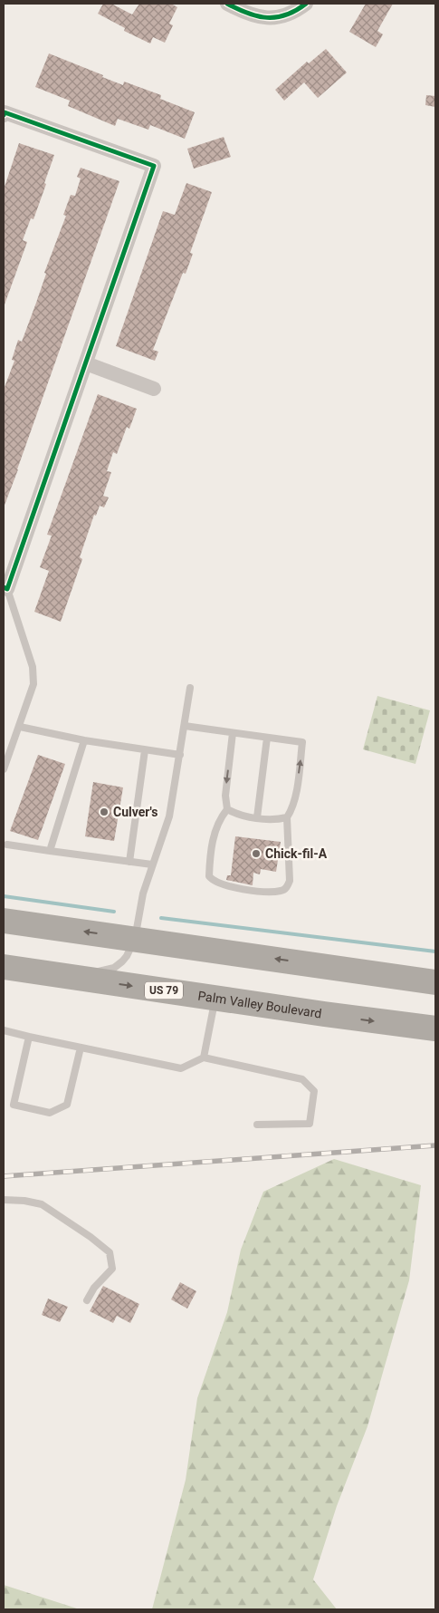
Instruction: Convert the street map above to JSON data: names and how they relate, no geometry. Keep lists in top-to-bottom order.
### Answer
{
  "streets": {
    "highway": ["US 79", "Palm Valley Boulevard"]
  },
  "places": ["Culver's", "Chick-fil-A"]
}
